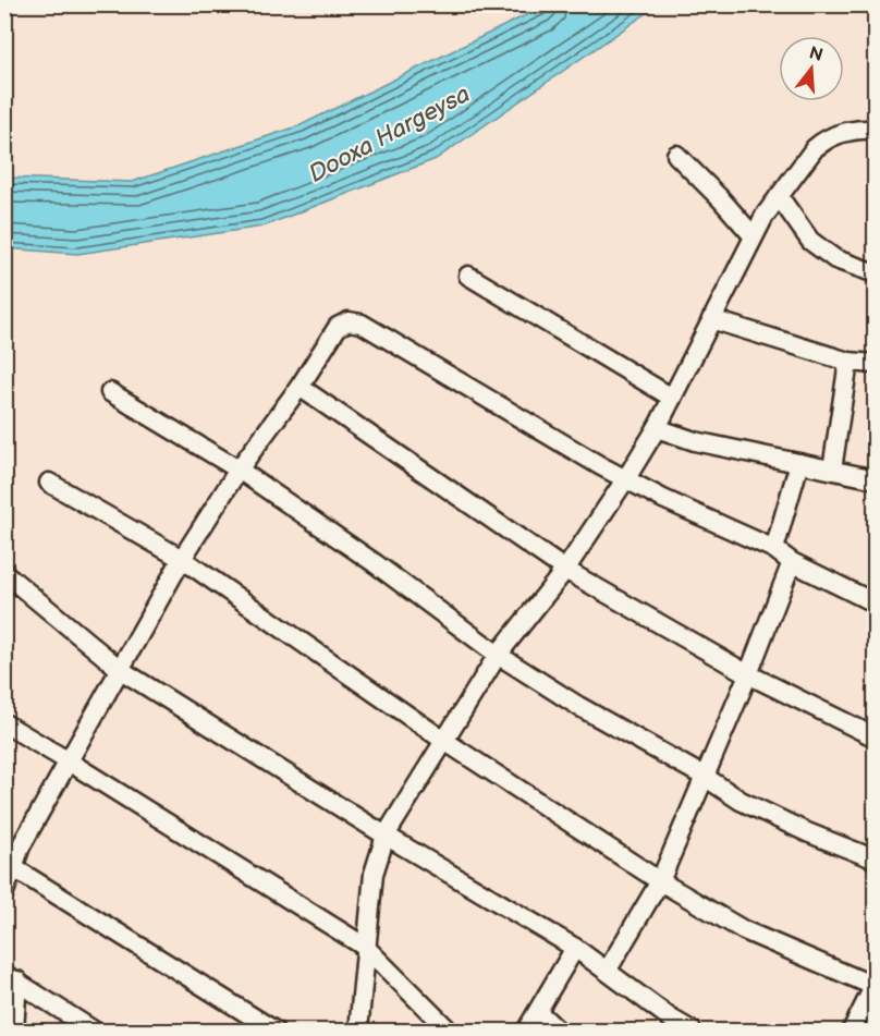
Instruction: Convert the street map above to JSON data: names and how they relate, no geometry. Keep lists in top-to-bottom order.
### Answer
{
  "water": ["Dooxa Hargeysa"],
  "north": "top"
}
